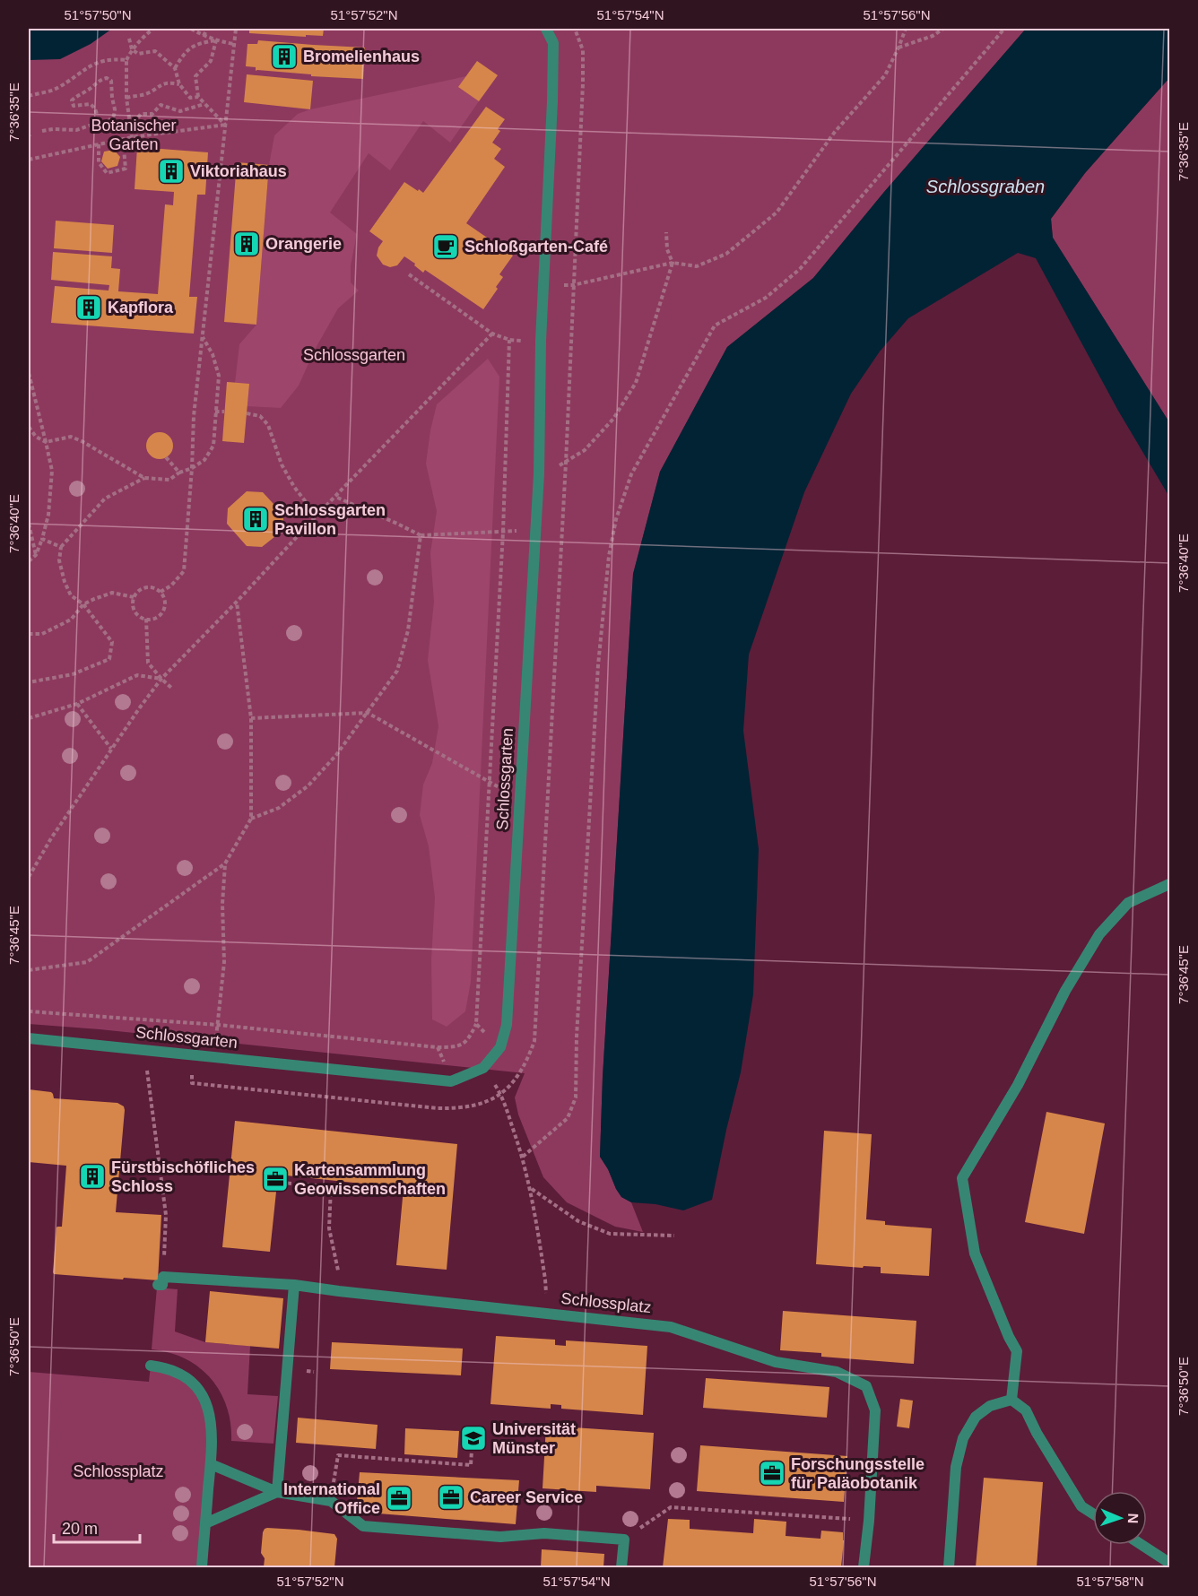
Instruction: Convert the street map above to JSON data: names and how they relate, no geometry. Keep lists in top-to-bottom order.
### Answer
{
  "streets": {
    "lane": ["Schlossgarten", "Schlossplatz"]
  },
  "water": ["Schlossgraben"],
  "parks": ["Botanischer Garten", "Schlossgarten", "Schlossplatz"],
  "places": {
    "building": [
      "Bromelienhaus",
      "Viktoriahaus",
      "Orangerie",
      "Kapflora",
      "Schlossgarten Pavillon",
      "Fürstbischöfliches Schloss"
    ],
    "cafe": ["Schloßgarten-Café"],
    "office": [
      "Kartensammlung Geowissenschaften",
      "Forschungsstelle für Paläobotanik",
      "Career Service",
      "International Office"
    ],
    "school or university": ["Universität Münster"]
  },
  "scale_bar": "20 m",
  "north": "right",
  "coordinates": [
    "51°57'50\"N",
    "51°57'52\"N",
    "51°57'54\"N",
    "51°57'56\"N",
    "7°36'35\"E",
    "7°36'40\"E",
    "7°36'45\"E",
    "7°36'50\"E",
    "51°57'58\"N"
  ]
}
